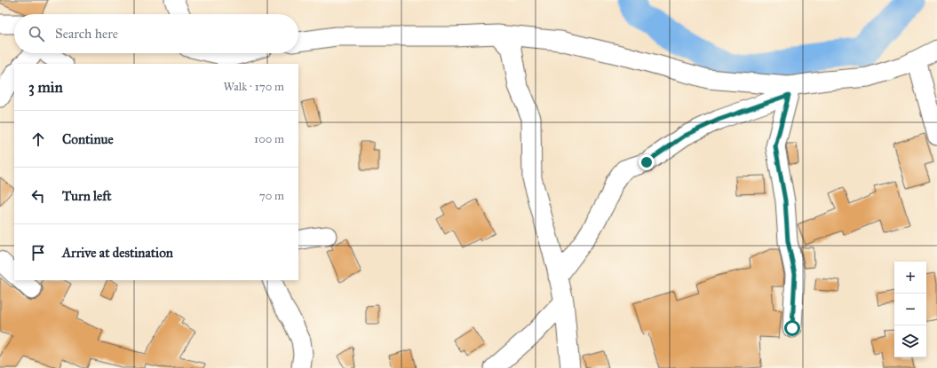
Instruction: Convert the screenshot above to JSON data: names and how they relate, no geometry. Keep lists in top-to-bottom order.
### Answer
{
  "page": {
    "search": "Search here",
    "heading": ["3 min", "Walk · 170 m"],
    "list": [
      ["Continue", "100 m"],
      ["Turn left", "70 m"],
      "Arrive at destination"
    ],
    "map_buttons": ["+", "−"]
  }
}
